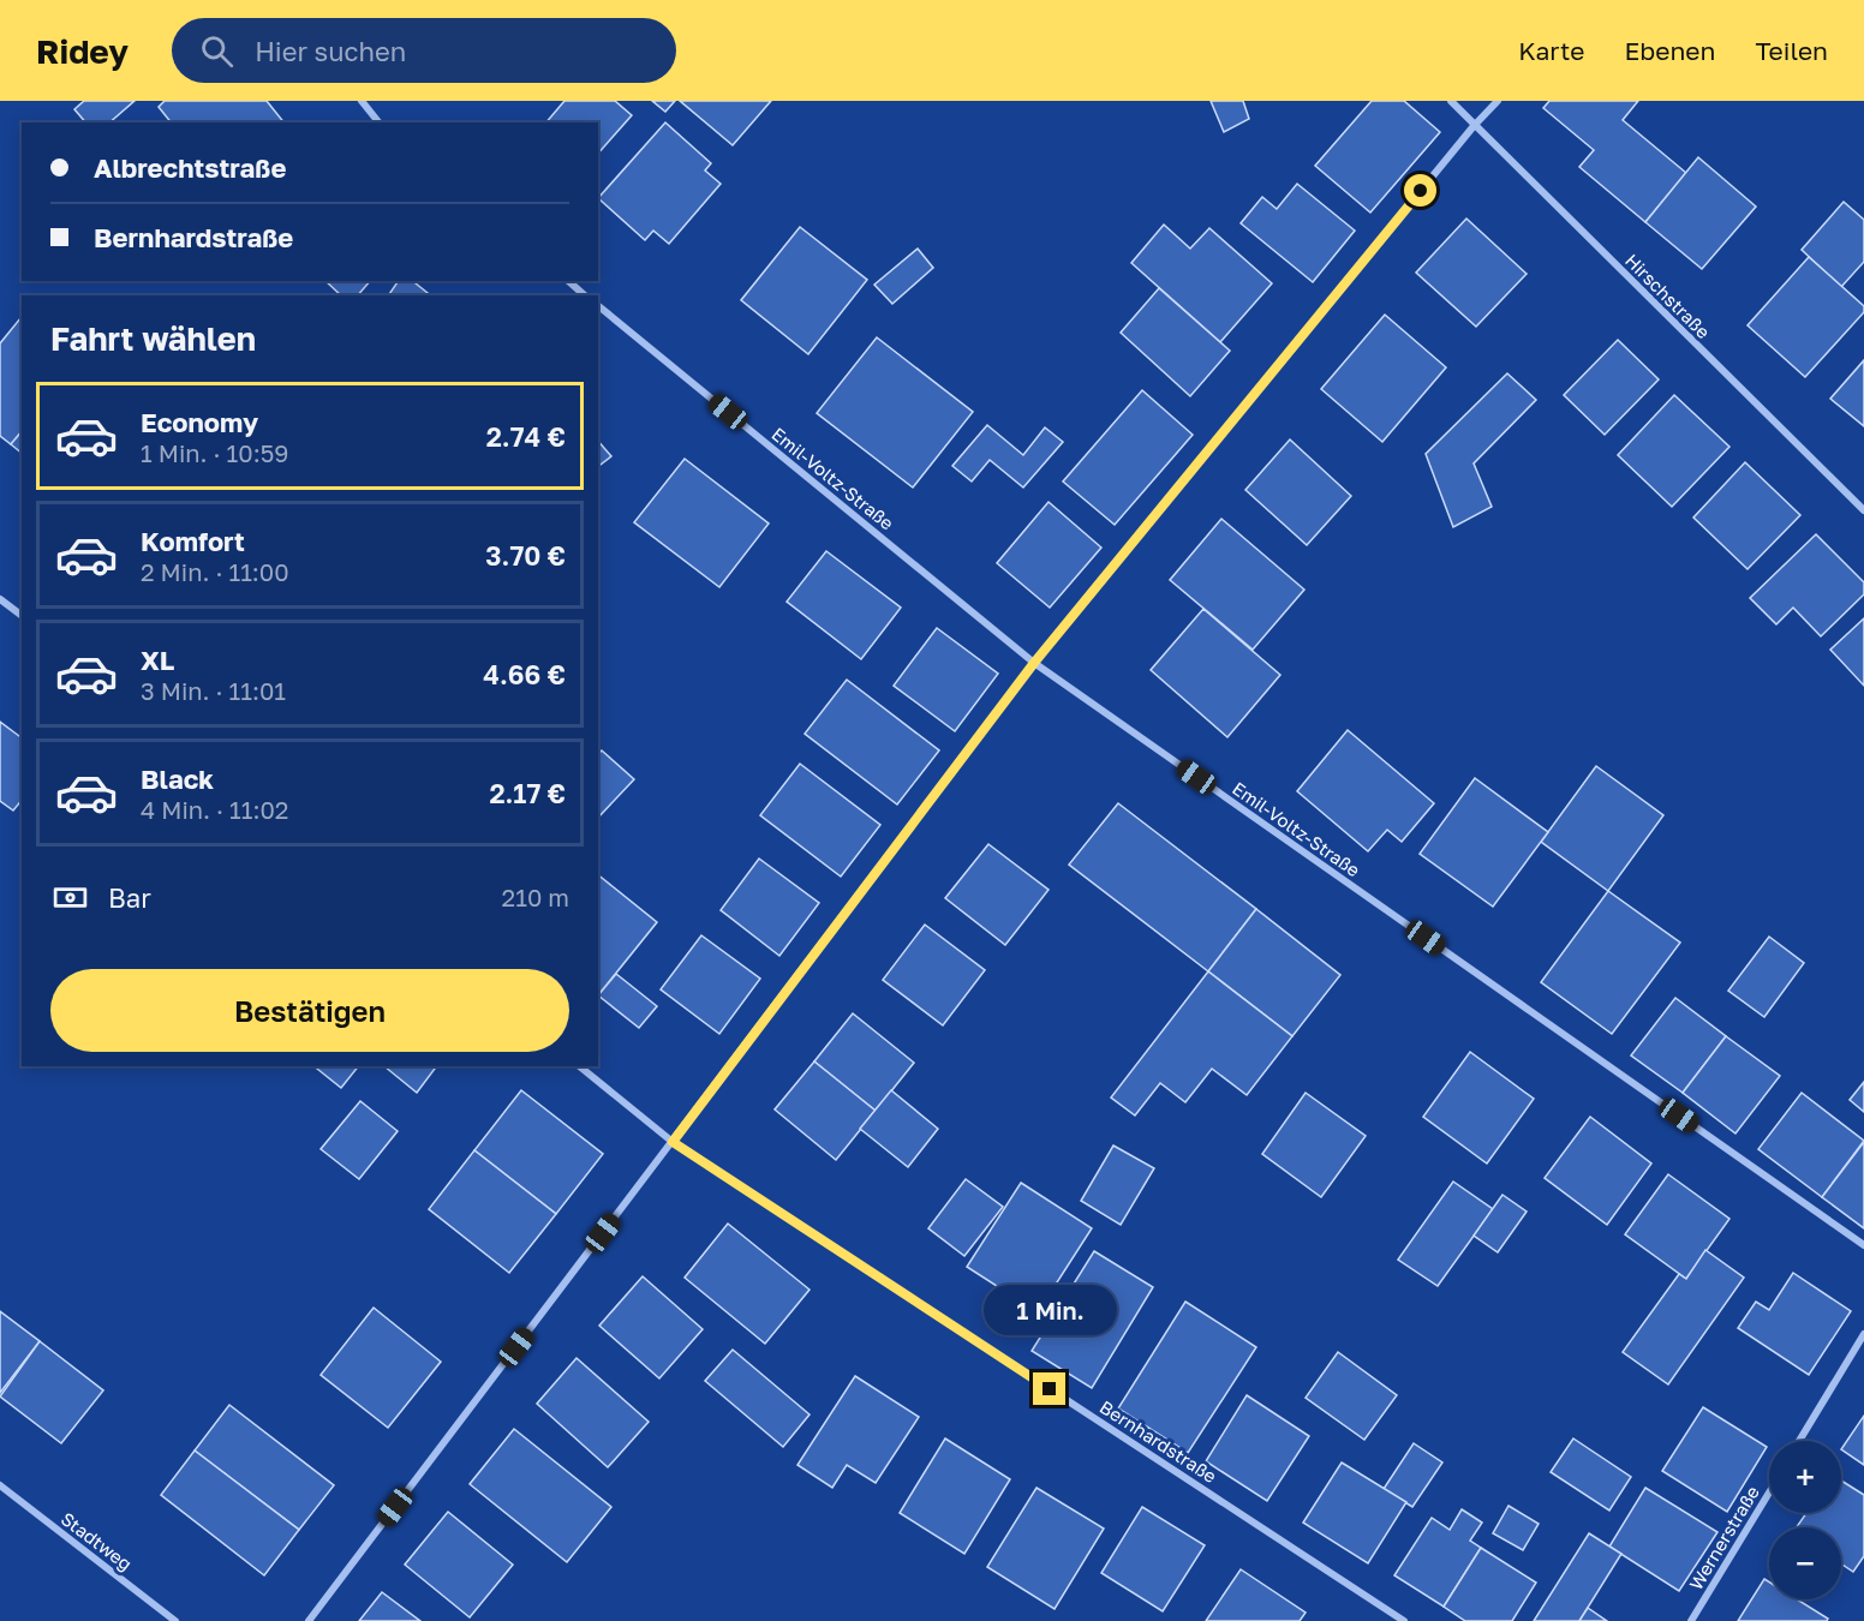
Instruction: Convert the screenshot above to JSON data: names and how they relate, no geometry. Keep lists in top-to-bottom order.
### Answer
{
  "streets": {
    "street": [
      "Hirschstraße",
      "Emil-Voltz-Straße",
      "Bernhardstraße",
      "Wernerstraße",
      "Stadtweg"
    ]
  },
  "page": {
    "header": "Ridey",
    "search": "Hier suchen",
    "nav": ["Karte", "Ebenen", "Teilen"],
    "banner": ["Albrechtstraße", "Bernhardstraße"],
    "heading": "Fahrt wählen",
    "list": [
      {
        "name": "Economy",
        "note": "1 Min. · 10:59",
        "value": "2.74 €"
      },
      {
        "name": "Komfort",
        "note": "2 Min. · 11:00",
        "value": "3.70 €"
      },
      {
        "name": "XL",
        "note": "3 Min. · 11:01",
        "value": "4.66 €"
      },
      {
        "name": "Black",
        "note": "4 Min. · 11:02",
        "value": "2.17 €"
      }
    ],
    "pay": ["Bar", "210 m"],
    "buttons": "Bestätigen",
    "bubble": "1 Min.",
    "map_buttons": ["+", "−"]
  }
}
